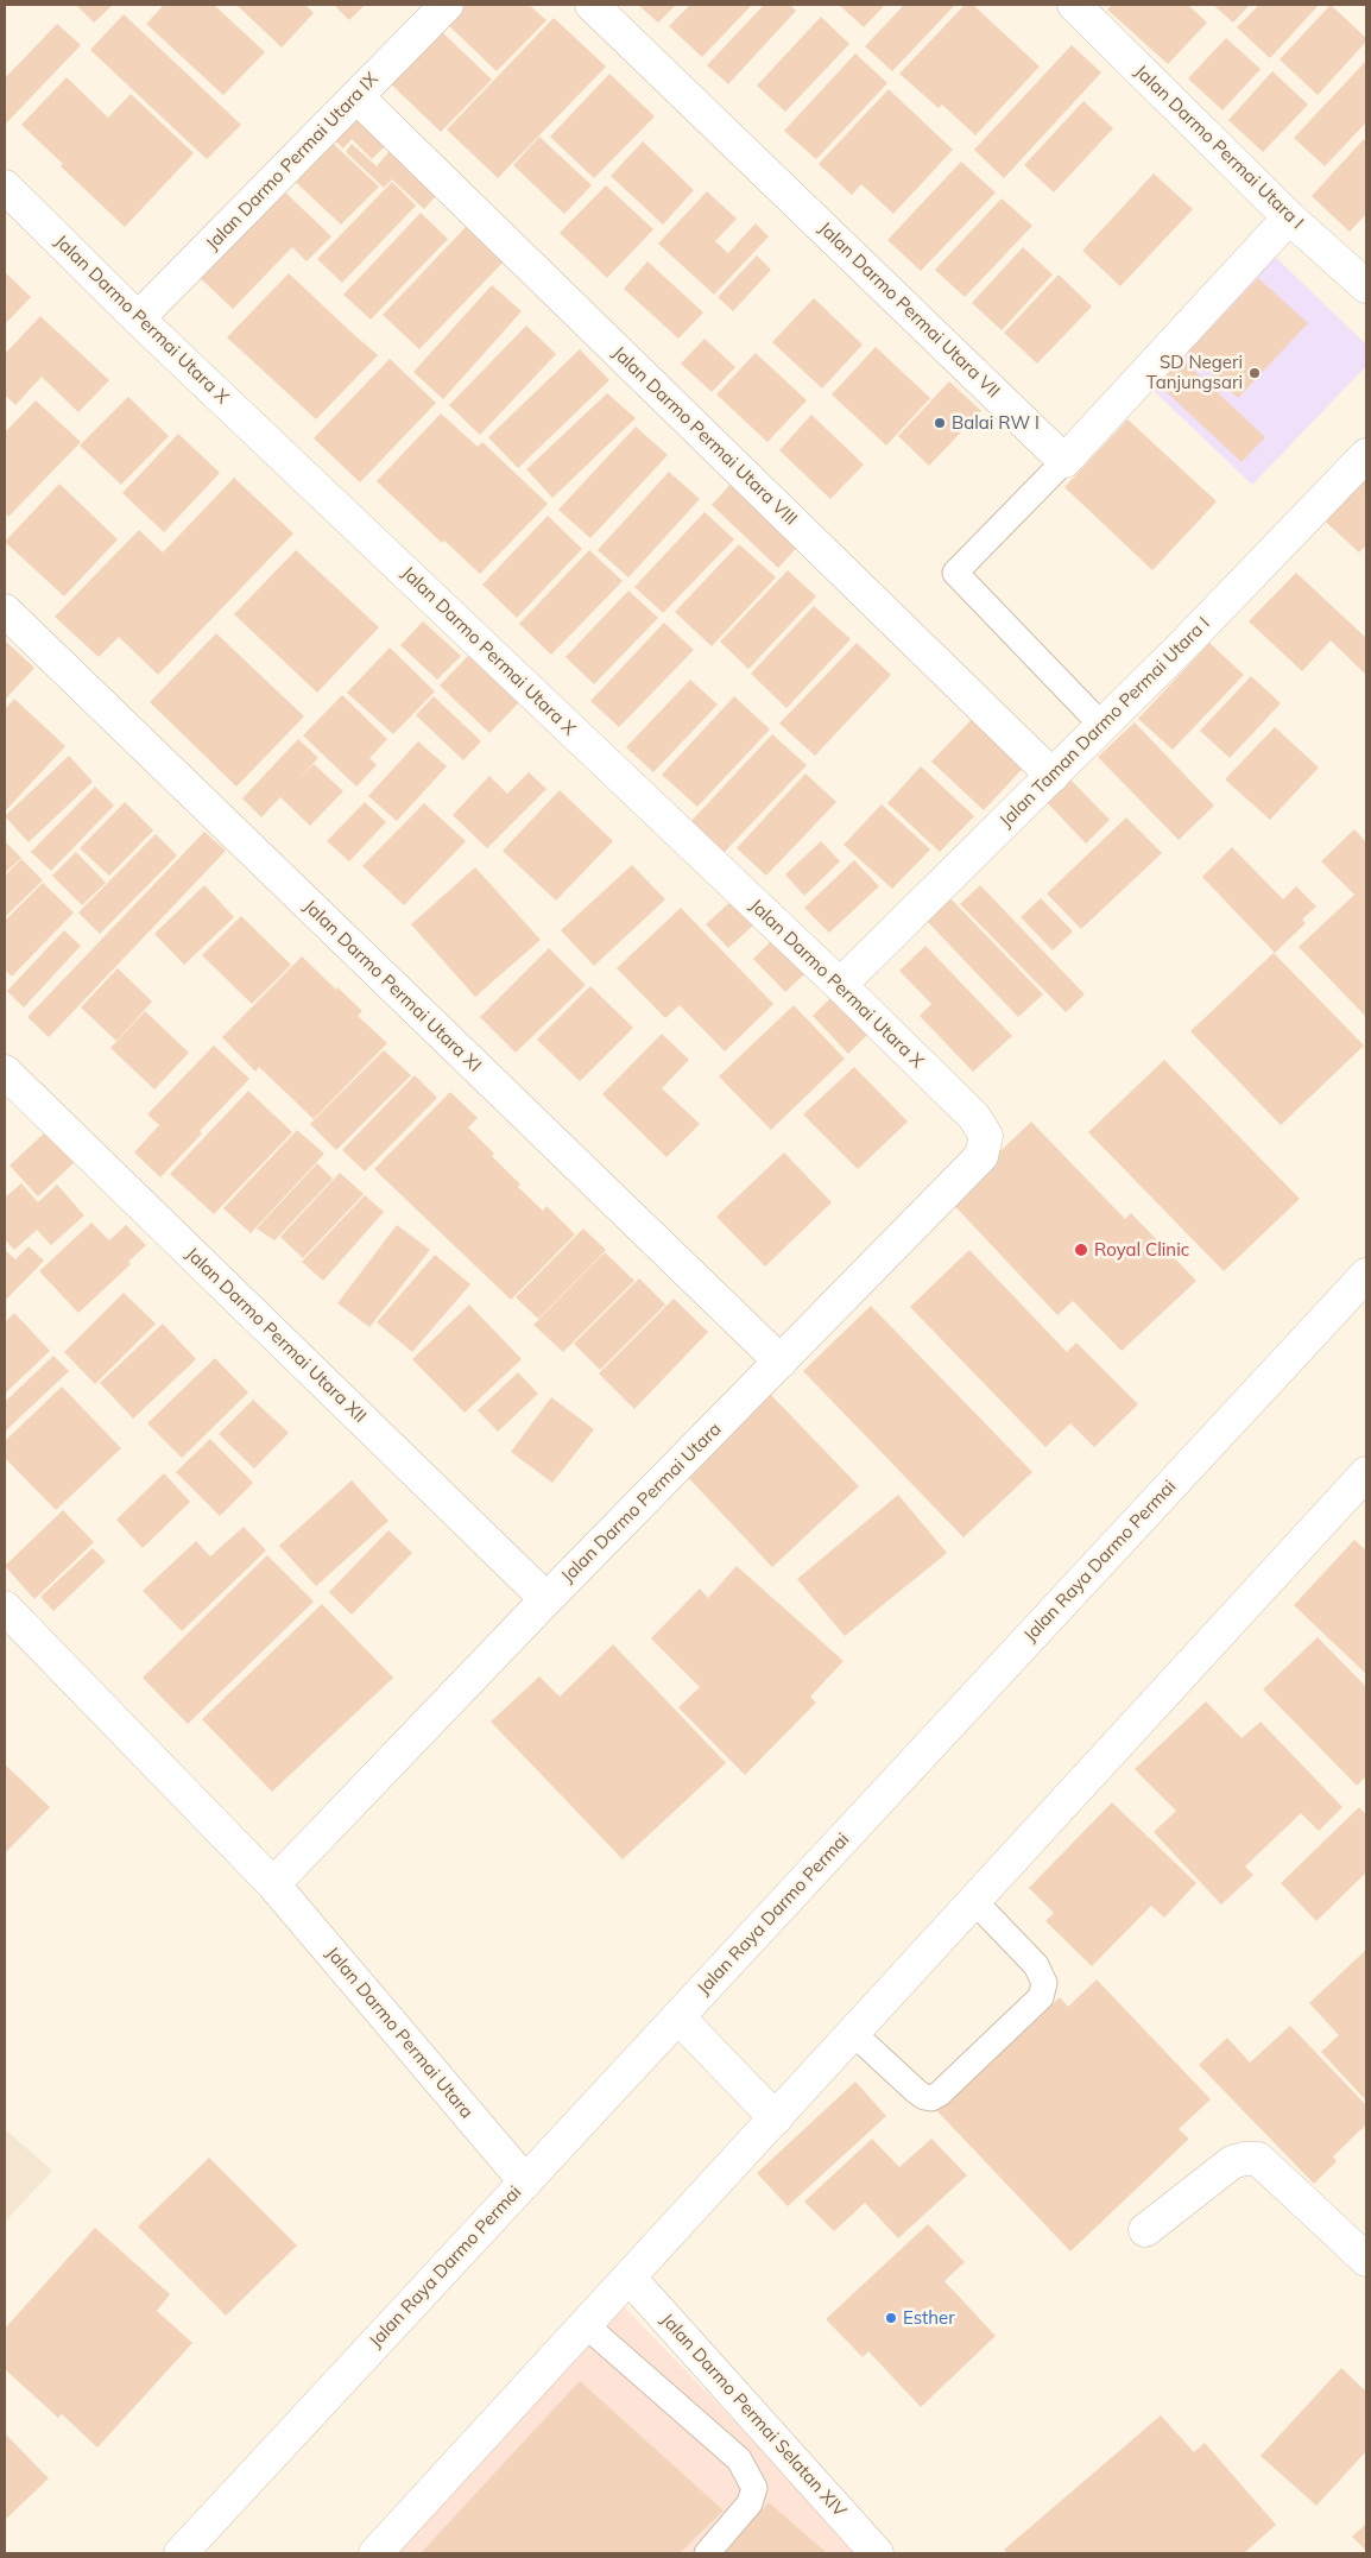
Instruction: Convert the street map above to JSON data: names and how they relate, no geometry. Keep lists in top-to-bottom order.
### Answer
{
  "streets": {
    "street": [
      "Jalan Darmo Permai Utara I",
      "Jalan Darmo Permai Utara IX",
      "Jalan Darmo Permai Utara VII",
      "Jalan Darmo Permai Utara X",
      "Jalan Darmo Permai Utara VIII",
      "Jalan Taman Darmo Permai Utara I",
      "Jalan Darmo Permai Utara XI",
      "Jalan Darmo Permai Utara XII",
      "Jalan Darmo Permai Utara",
      "Jalan Raya Darmo Permai",
      "Jalan Darmo Permai Selatan XIV"
    ]
  },
  "crossings": [
    ["Jalan Darmo Permai Utara IX", "Jalan Darmo Permai Utara X"],
    ["Jalan Darmo Permai Utara IX", "Jalan Darmo Permai Utara VIII"],
    ["Jalan Darmo Permai Utara X", "Jalan Taman Darmo Permai Utara I"],
    ["Jalan Darmo Permai Utara X", "Jalan Darmo Permai Utara"],
    ["Jalan Darmo Permai Utara VIII", "Jalan Taman Darmo Permai Utara I"],
    ["Jalan Darmo Permai Utara XI", "Jalan Darmo Permai Utara"],
    ["Jalan Darmo Permai Utara XII", "Jalan Darmo Permai Utara"],
    ["Jalan Darmo Permai Utara", "Jalan Raya Darmo Permai"]
  ],
  "places": [
    "SD Negeri Tanjungsari",
    "Balai RW I",
    "Royal Clinic",
    "Esther"
  ]
}
